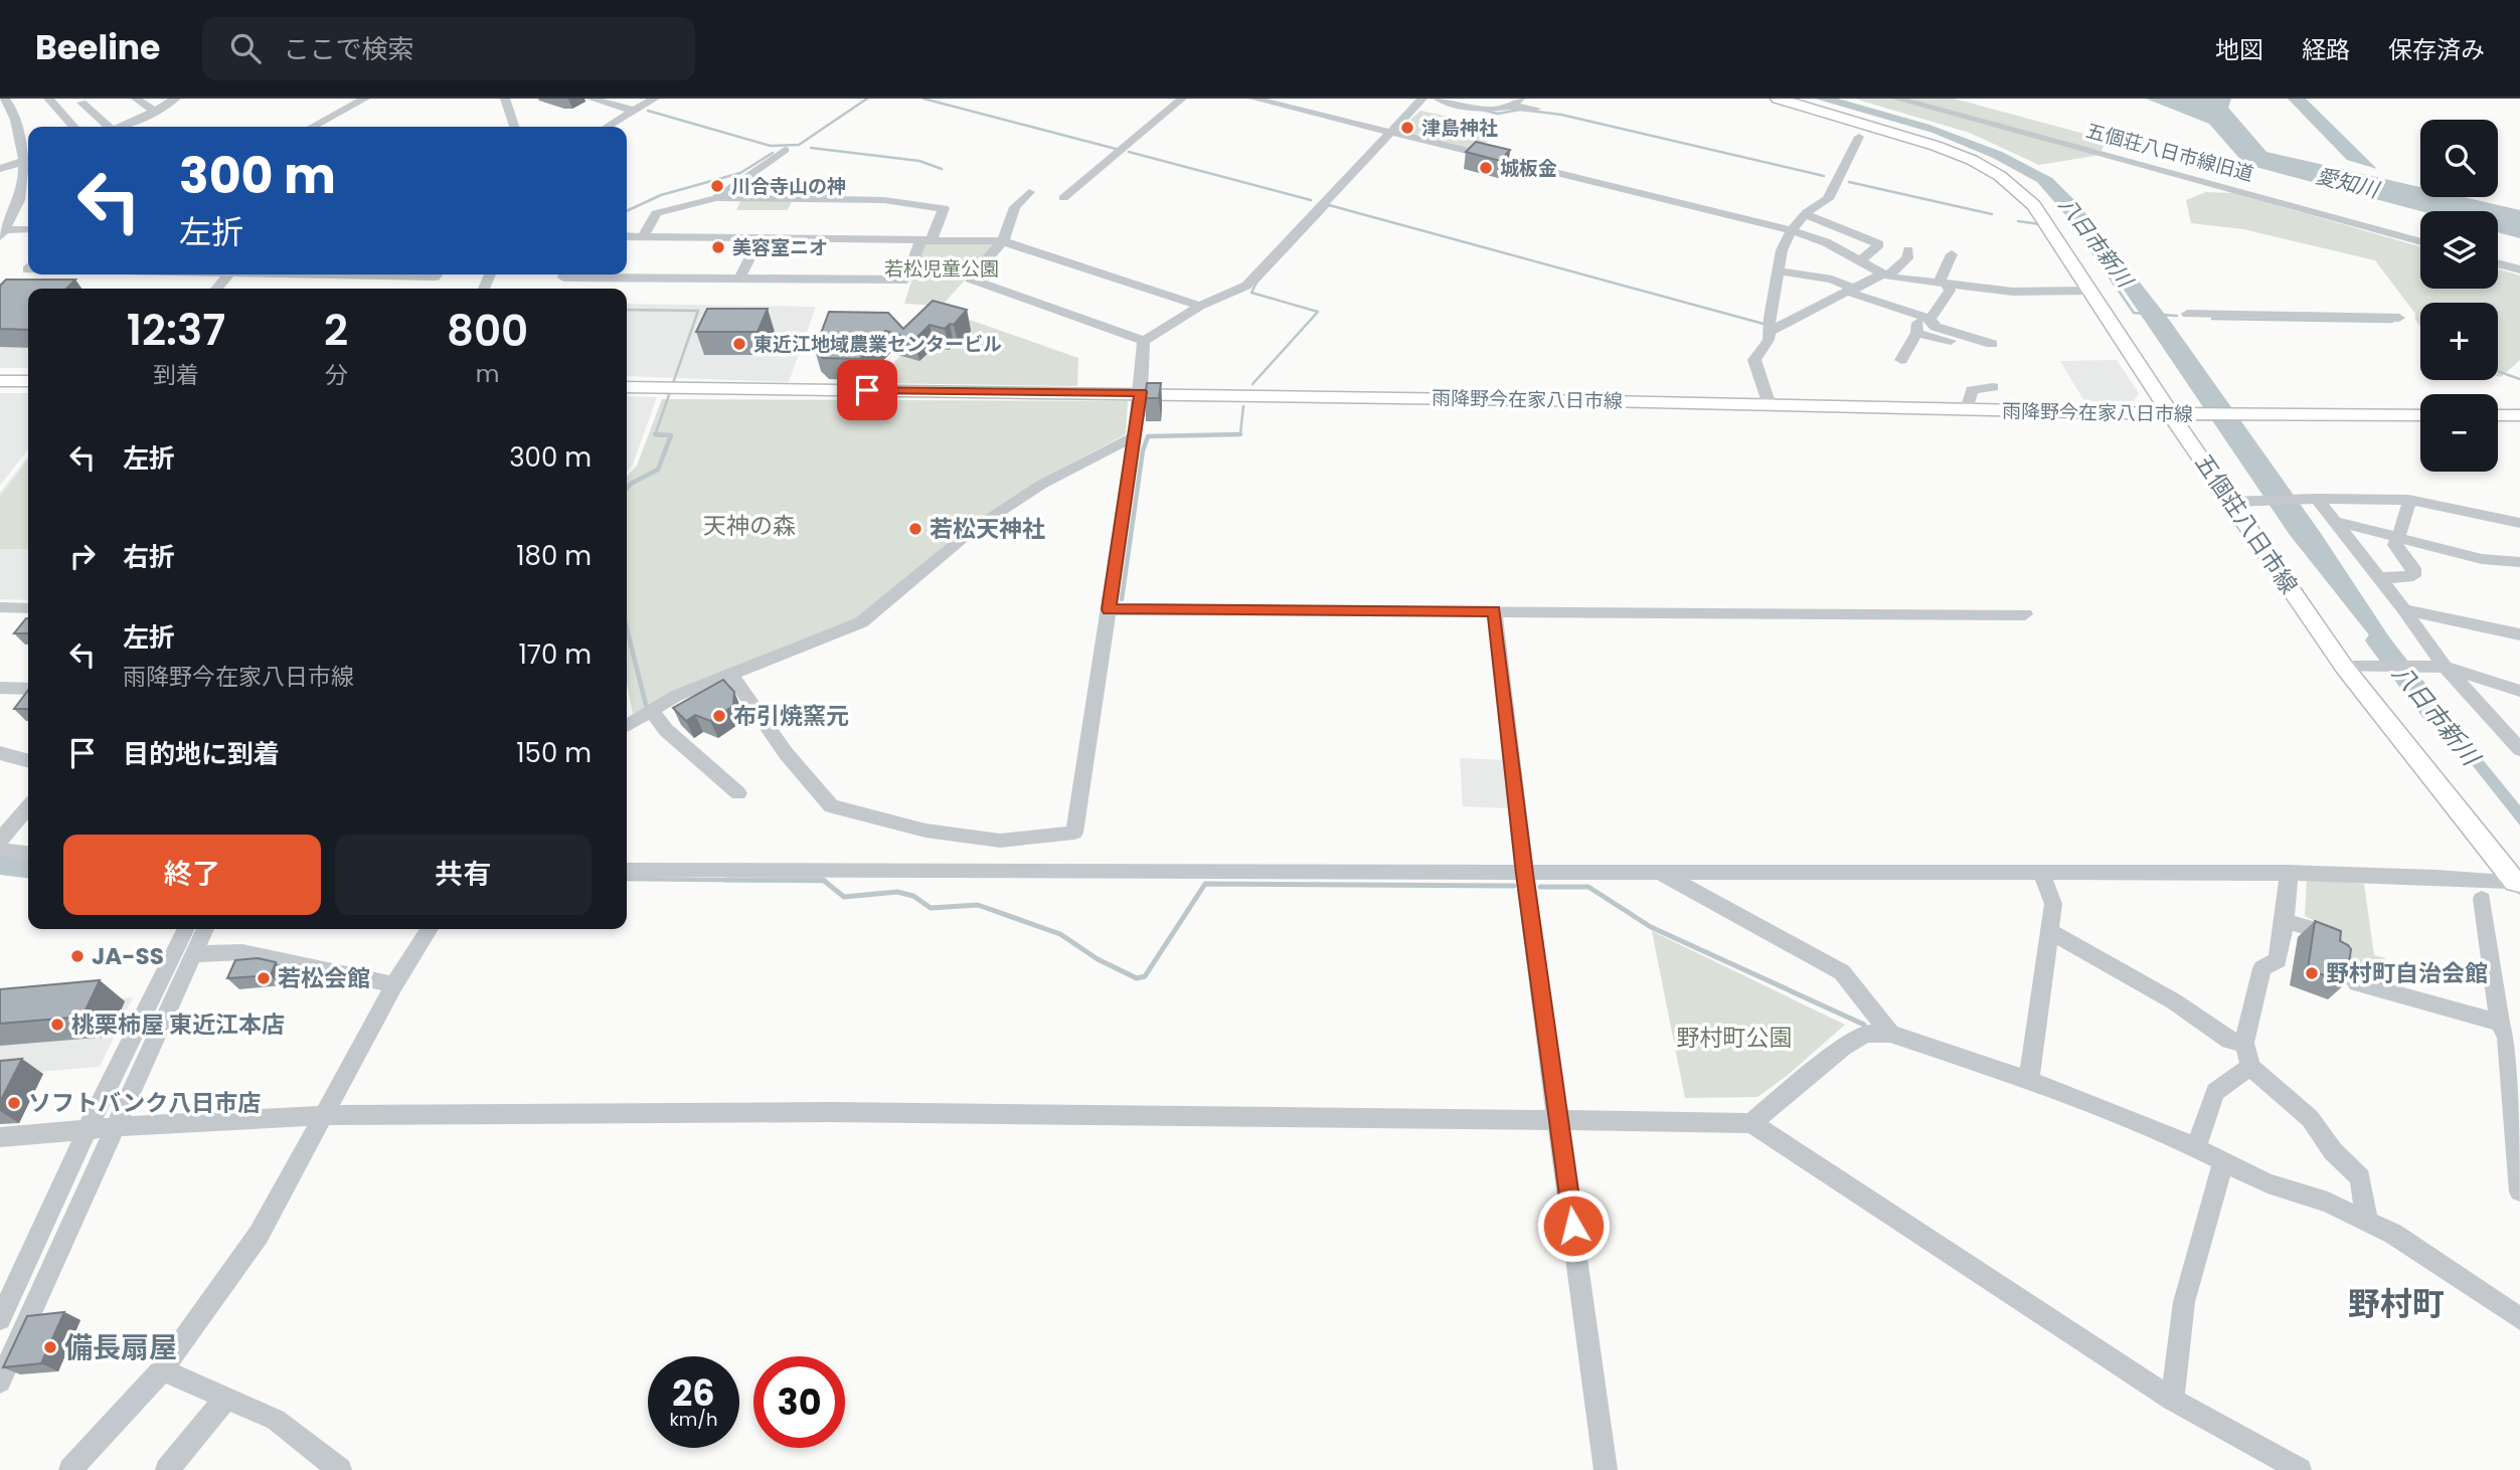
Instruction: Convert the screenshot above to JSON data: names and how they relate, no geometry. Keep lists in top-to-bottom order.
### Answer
{
  "streets": {
    "main road": ["雨降野今在家八日市線", "五個荘八日市線"],
    "street": ["五個荘八日市線旧道"]
  },
  "crossings": [
    ["雨降野今在家八日市線", "五個荘八日市線"]
  ],
  "districts": ["野村町"],
  "water": ["愛知川", "八日市新川"],
  "parks": ["若松児童公園", "天神の森", "野村町公園"],
  "places": [
    "津島神社",
    "城板金",
    "川合寺山の神",
    "美容室ニオ",
    "東近江地域農業センタービル",
    "若松天神社",
    "布引焼窯元",
    "JA-SS",
    "野村町自治会館",
    "若松会館",
    "桃栗柿屋 東近江本店",
    "ソフトバンク八日市店",
    "備長扇屋"
  ],
  "page": {
    "header": "Beeline",
    "search": "ここで検索",
    "nav": ["地図", "経路", "保存済み"],
    "map_buttons": ["+", "−"],
    "turn": ["300 m", "左折"],
    "eta": [
      "12:37",
      "到着",
      "2",
      "分",
      "800",
      "m"
    ],
    "list": [
      {
        "name": "左折",
        "value": "300 m"
      },
      {
        "name": "右折",
        "value": "180 m"
      },
      {
        "name": "左折",
        "note": "雨降野今在家八日市線",
        "value": "170 m"
      },
      {
        "name": "目的地に到着",
        "value": "150 m"
      }
    ],
    "buttons": ["終了", "共有"],
    "speed": "26 km/h",
    "limit": "30"
  }
}
